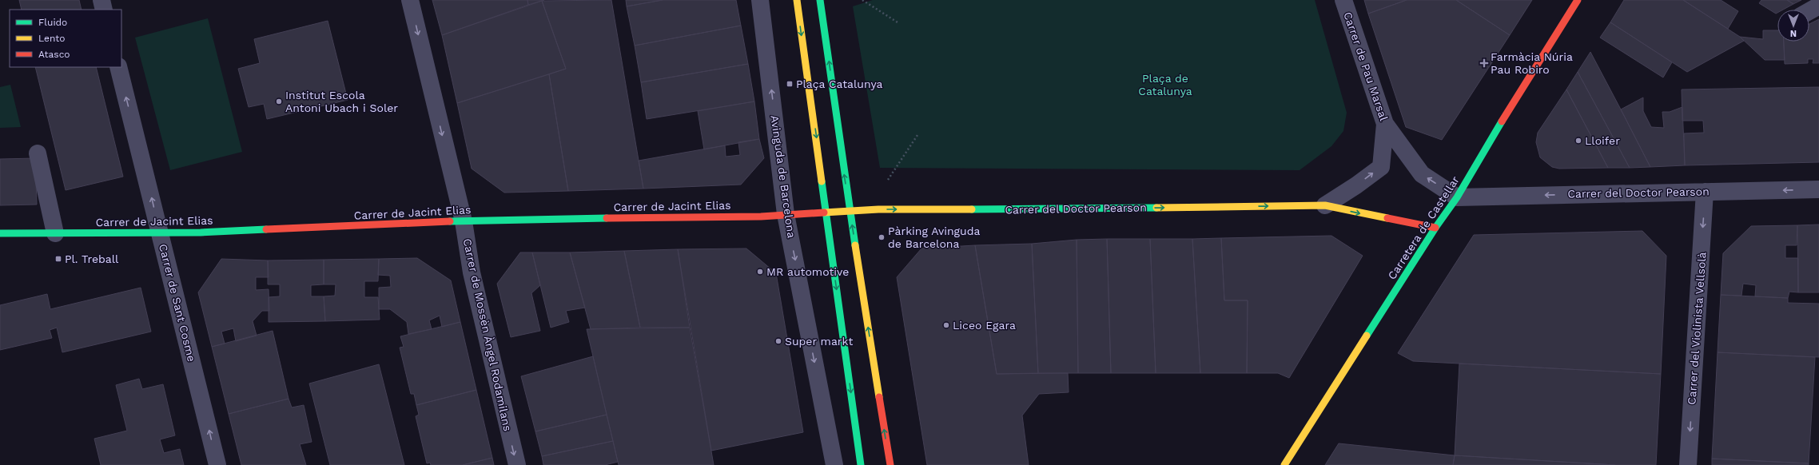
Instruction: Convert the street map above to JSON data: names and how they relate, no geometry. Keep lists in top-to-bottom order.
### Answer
{
  "streets": {
    "street": [
      "Carrer de Pau Marsal",
      "Avinguda de Barcelona",
      "Carrer del Doctor Pearson",
      "Carrer de Jacint Elias",
      "Carretera de Castellar",
      "Carrer de Sant Cosme",
      "Carrer del Violinista Vellsolà",
      "Carrer de Mossèn Àngel Rodamilans"
    ]
  },
  "crossings": [
    ["Carrer de Pau Marsal", "Carrer del Doctor Pearson"],
    ["Carrer de Pau Marsal", "Carretera de Castellar"],
    ["Avinguda de Barcelona", "Carrer de Jacint Elias"],
    ["Carrer del Doctor Pearson", "Carrer de Jacint Elias"],
    ["Carrer del Doctor Pearson", "Carretera de Castellar"],
    ["Carrer del Doctor Pearson", "Carrer del Violinista Vellsolà"],
    ["Carrer de Jacint Elias", "Carrer de Sant Cosme"],
    ["Carrer de Jacint Elias", "Carrer de Mossèn Àngel Rodamilans"]
  ],
  "one_way": [
    "Carrer de Pau Marsal",
    "Carrer de Sant Cosme",
    "Carrer del Violinista Vellsolà",
    "Carrer de Mossèn Àngel Rodamilans"
  ],
  "parks": ["Plaça de Catalunya"],
  "places": {
    "health": ["Farmàcia Núria Pau Robiro"],
    "transit": ["Plaça Catalunya", "Pl. Treball"],
    "other": [
      "Institut Escola Antoni Ubach i Soler",
      "Lloifer",
      "Pàrking Avinguda de Barcelona",
      "MR automotive",
      "Liceo Egara",
      "Super markt"
    ]
  },
  "legend": ["Fluido", "Lento", "Atasco"],
  "north": "bottom"
}
